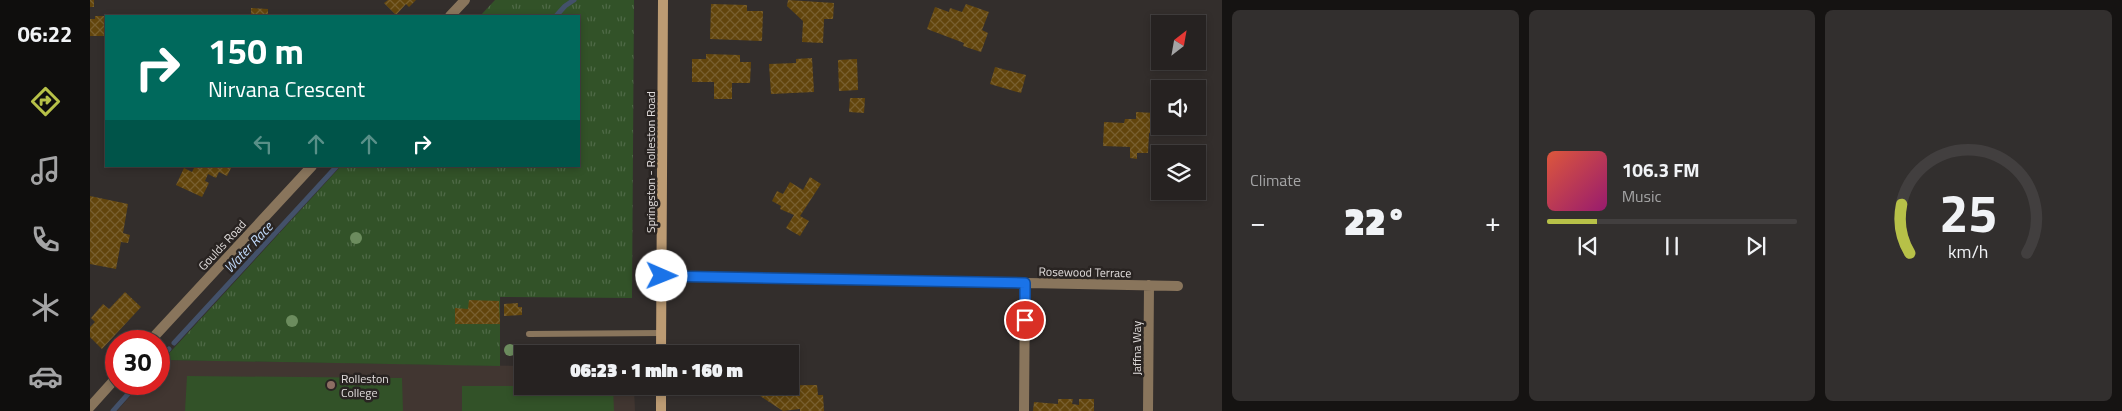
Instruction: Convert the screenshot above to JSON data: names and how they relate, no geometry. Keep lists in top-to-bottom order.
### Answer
{
  "streets": {
    "main road": ["Springston - Rolleston Road"],
    "street": ["Goulds Road", "Rosewood Terrace", "Jaffna Way"]
  },
  "crossings": [
    ["Springston - Rolleston Road", "Rosewood Terrace"],
    ["Rosewood Terrace", "Jaffna Way"]
  ],
  "water": ["Water Race"],
  "places": ["Rolleston College"],
  "north": "top right",
  "page": {
    "tabs": "06:22",
    "tile": "Climate",
    "turn": ["150 m", "Nirvana Crescent"],
    "song": ["106.3 FM", "Music"],
    "heat": ["−", "22°", "+"],
    "limit": "30",
    "trip": "06:23 · 1 min · 160 m",
    "gauge": ["25", "km/h"]
  }
}
